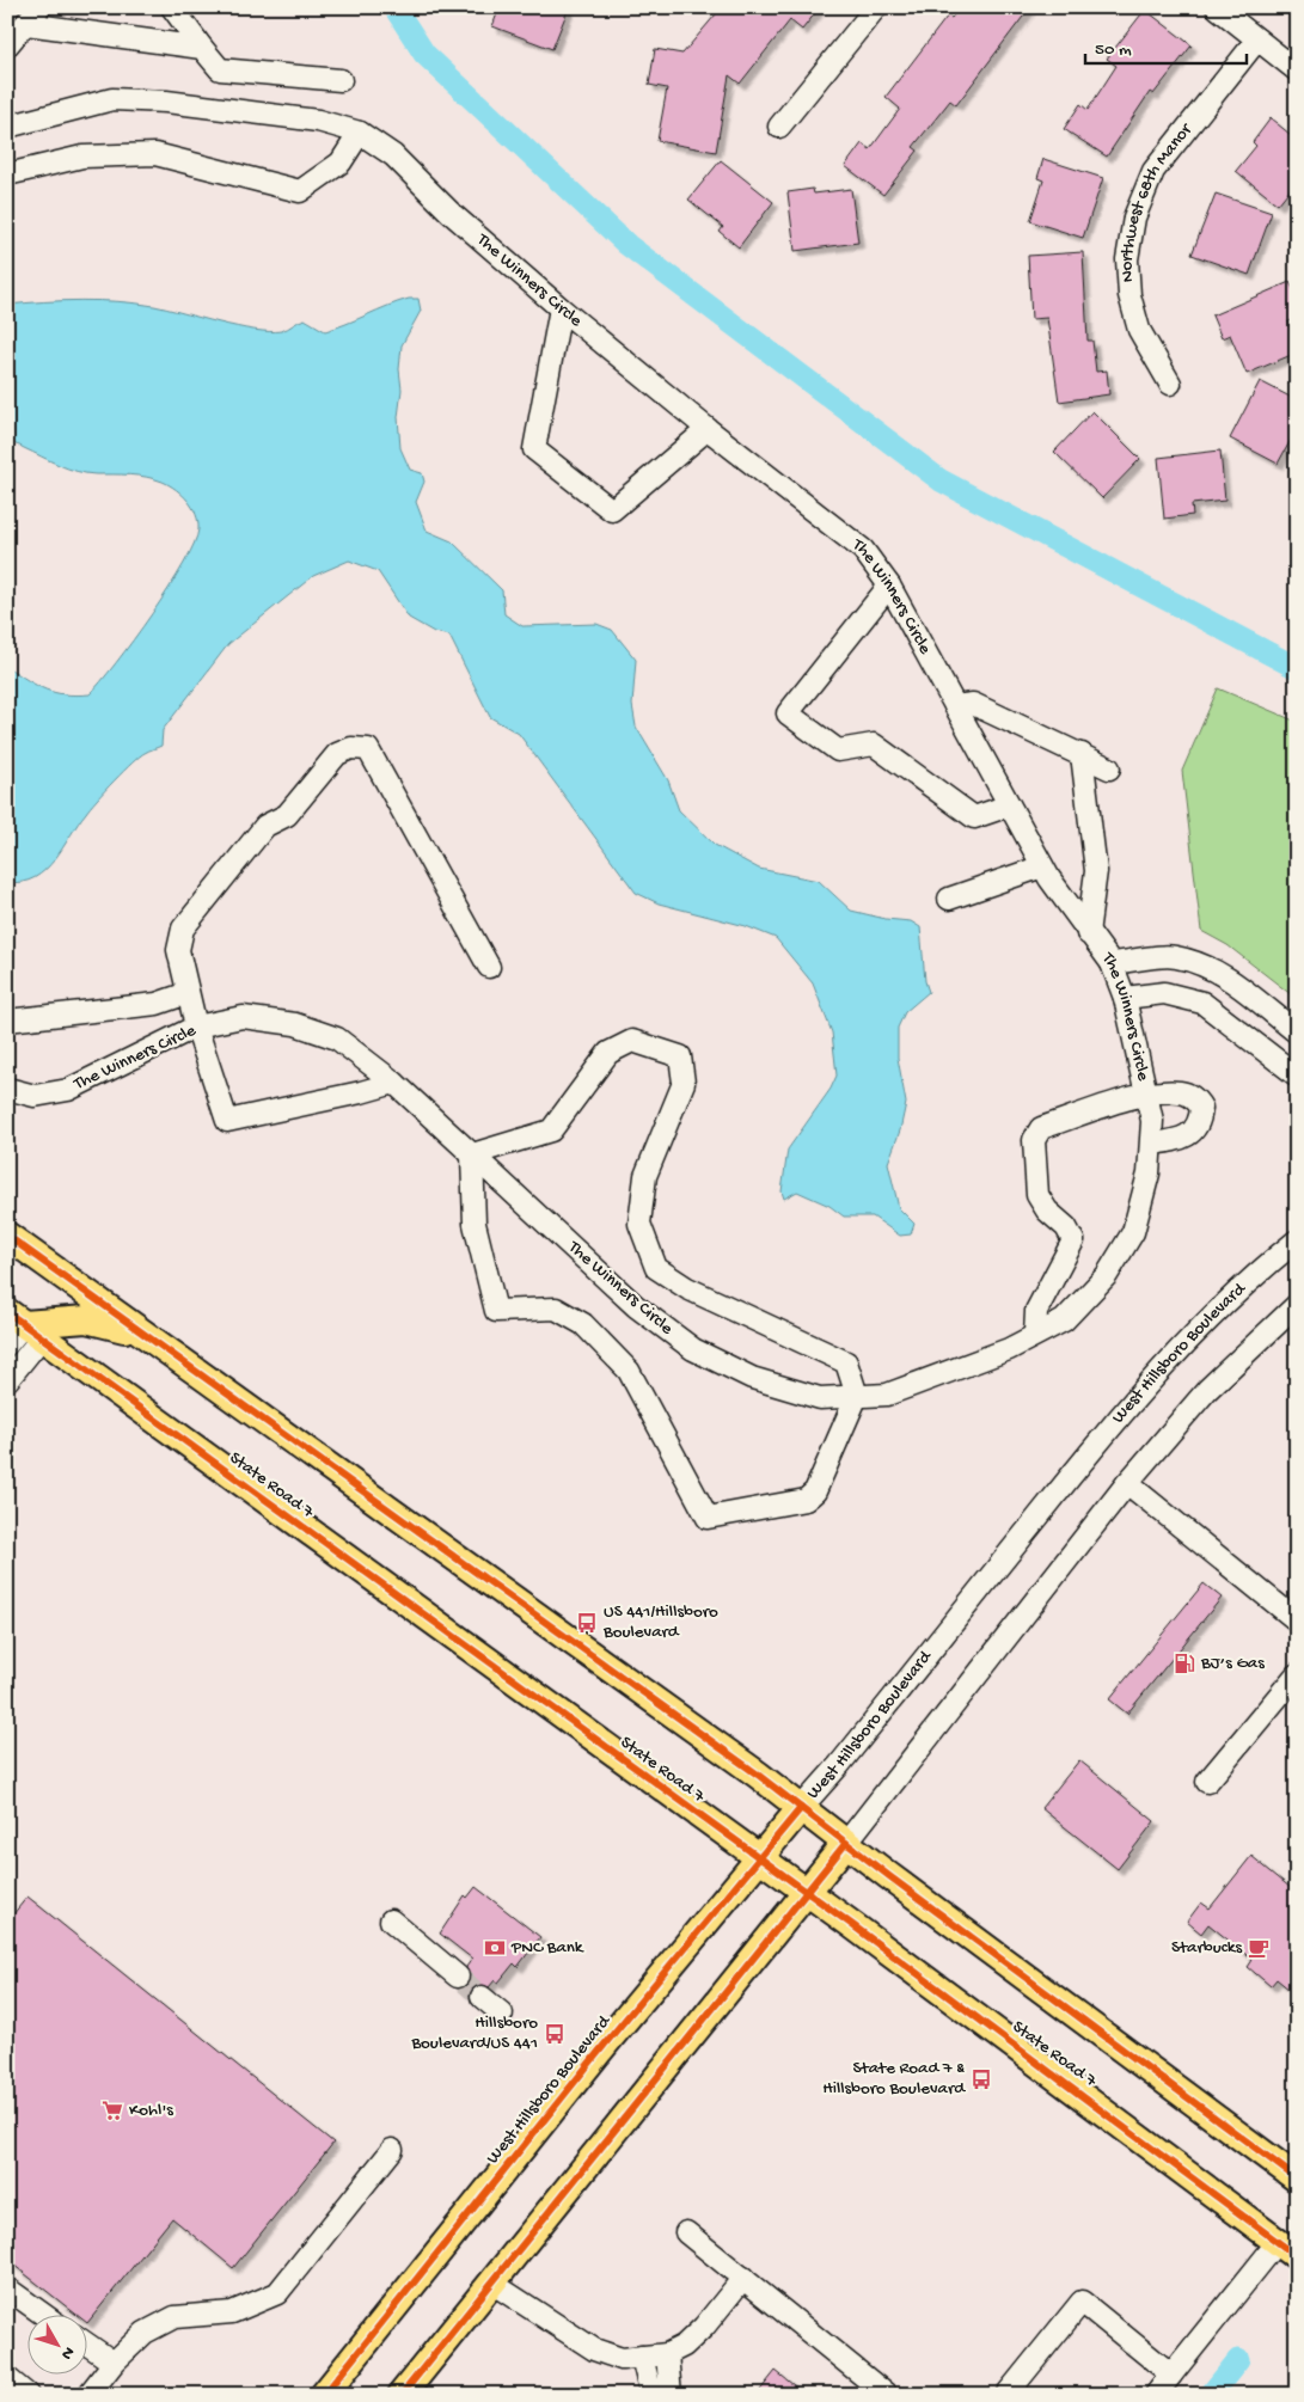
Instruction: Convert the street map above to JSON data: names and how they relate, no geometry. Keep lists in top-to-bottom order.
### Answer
{
  "streets": {
    "main road": ["West Hillsboro Boulevard", "State Road 7"],
    "street": ["Northwest 68th Manor", "The Winners Circle"]
  },
  "crossings": [
    ["West Hillsboro Boulevard", "State Road 7"]
  ],
  "places": {
    "bus stop": ["US 441/Hillsboro Boulevard", "Hillsboro Boulevard/US 441", "State Road 7 & Hillsboro Boulevard"],
    "fuel station": ["BJ’s Gas"],
    "bank": ["PNC Bank"],
    "cafe": ["Starbucks"],
    "supermarket": ["Kohl's"]
  },
  "scale_bar": "50 m",
  "north": "bottom right"
}
